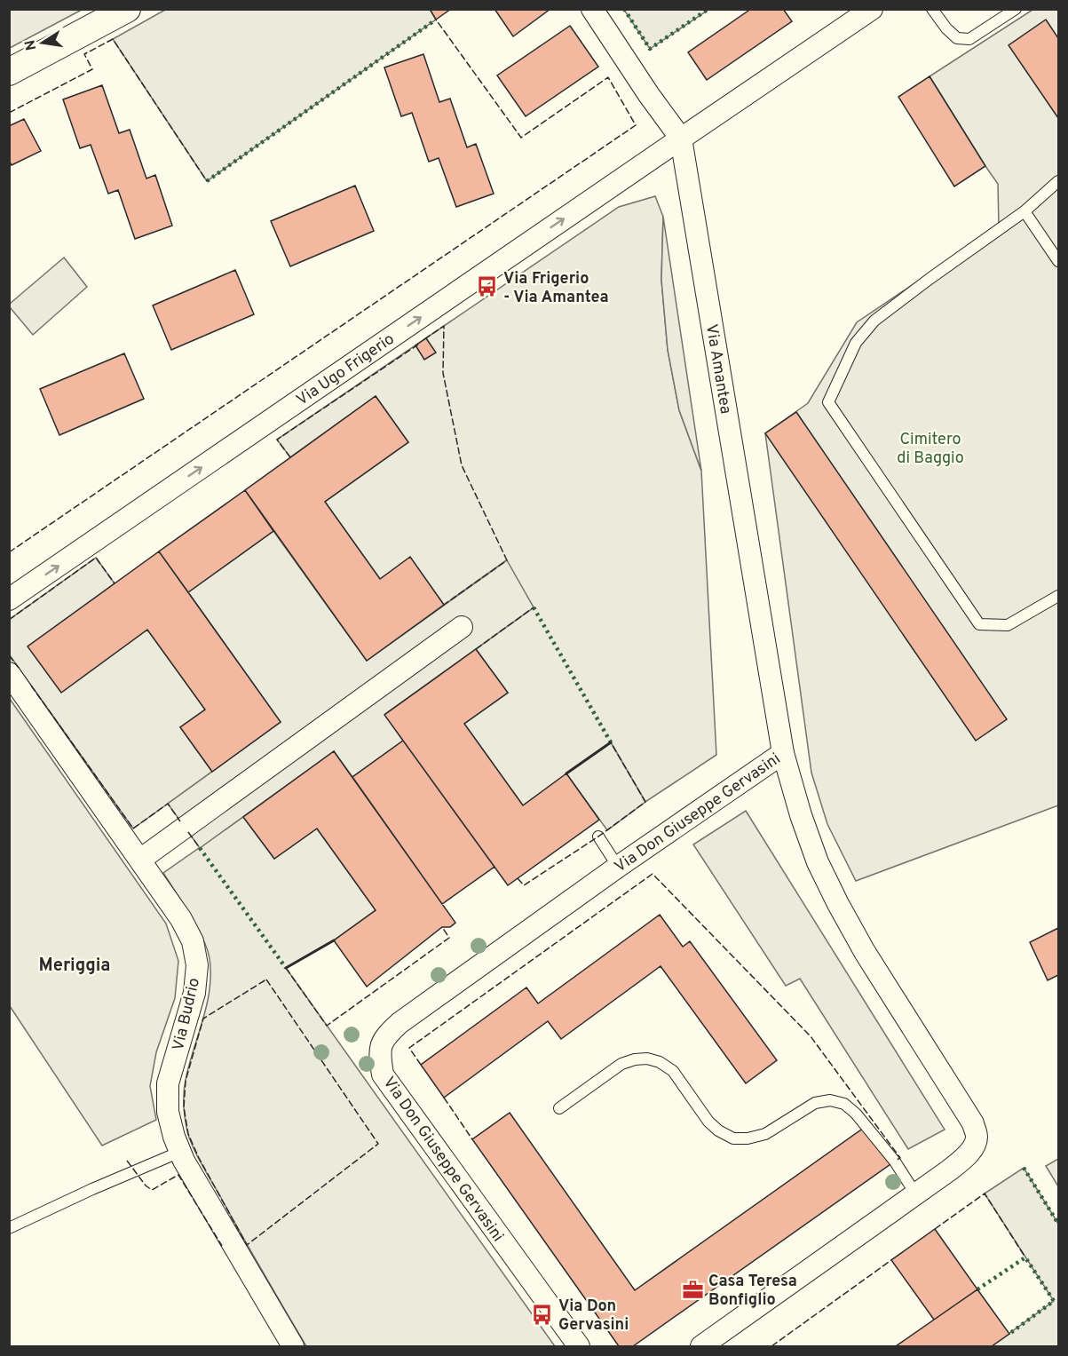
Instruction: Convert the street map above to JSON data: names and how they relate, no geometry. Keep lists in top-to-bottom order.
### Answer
{
  "streets": {
    "street": [
      "Via Ugo Frigerio",
      "Via Amantea",
      "Via Don Giuseppe Gervasini",
      "Via Budrio"
    ]
  },
  "crossings": [
    ["Via Ugo Frigerio", "Via Amantea"],
    ["Via Amantea", "Via Don Giuseppe Gervasini"]
  ],
  "one_way": ["Via Ugo Frigerio"],
  "districts": ["Meriggia"],
  "parks": ["Cimitero di Baggio"],
  "places": {
    "bus stop": ["Via Frigerio - Via Amantea", "Via Don Gervasini"],
    "office": ["Casa Teresa Bonfiglio"]
  },
  "north": "left"
}
